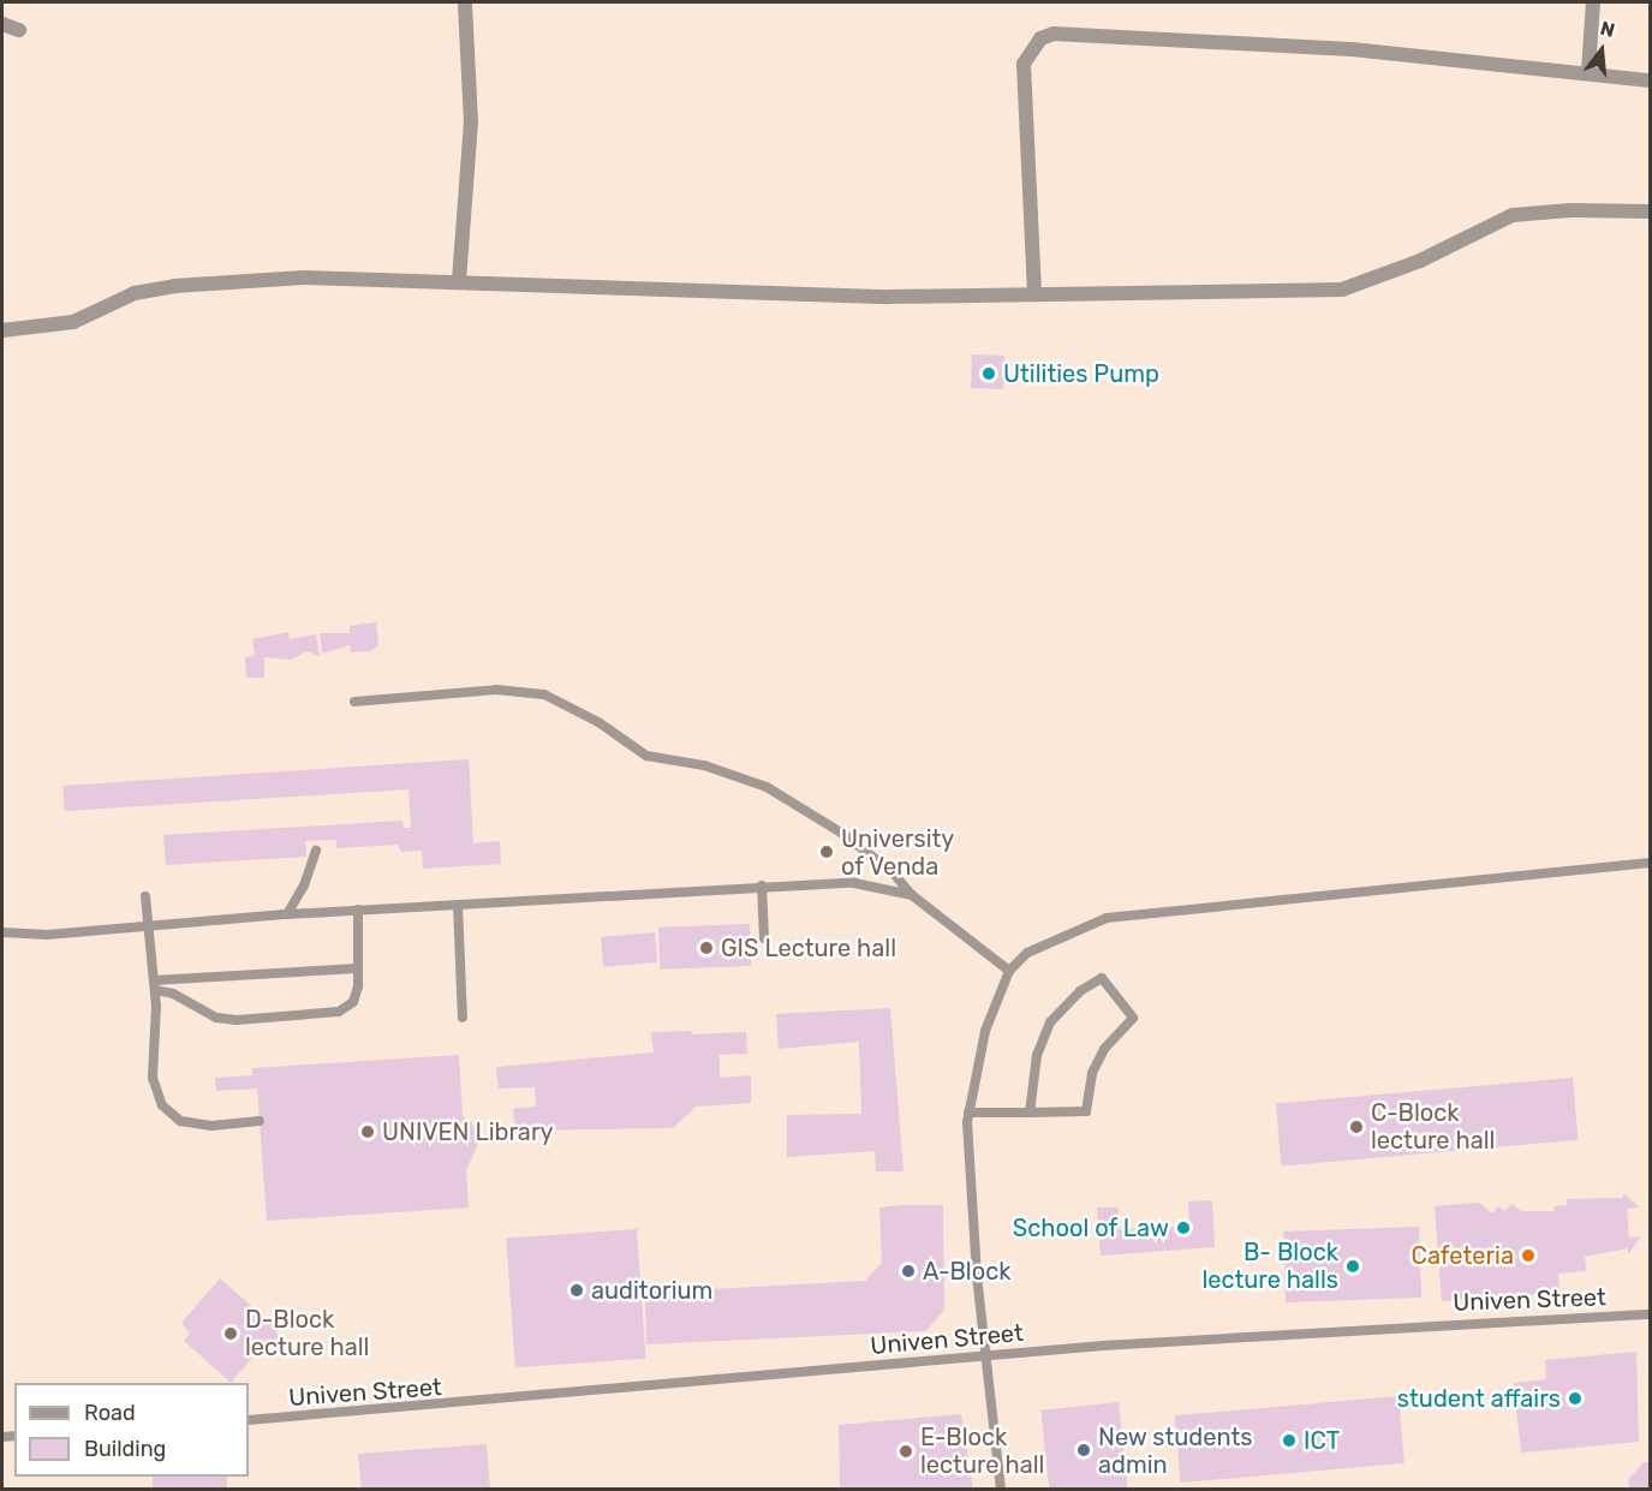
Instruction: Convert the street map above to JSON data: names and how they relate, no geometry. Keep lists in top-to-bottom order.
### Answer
{
  "streets": {
    "lane": ["Univen Street"]
  },
  "places": [
    "Utilities Pump",
    "University of Venda",
    "GIS Lecture hall",
    "C-Block lecture hall",
    "UNIVEN Library",
    "School of Law",
    "Cafeteria",
    "B- Block lecture halls",
    "A-Block",
    "auditorium",
    "D-Block lecture hall",
    "student affairs",
    "ICT",
    "New students admin",
    "E-Block lecture hall"
  ],
  "legend": ["Road", "Building"],
  "north": "top"
}
